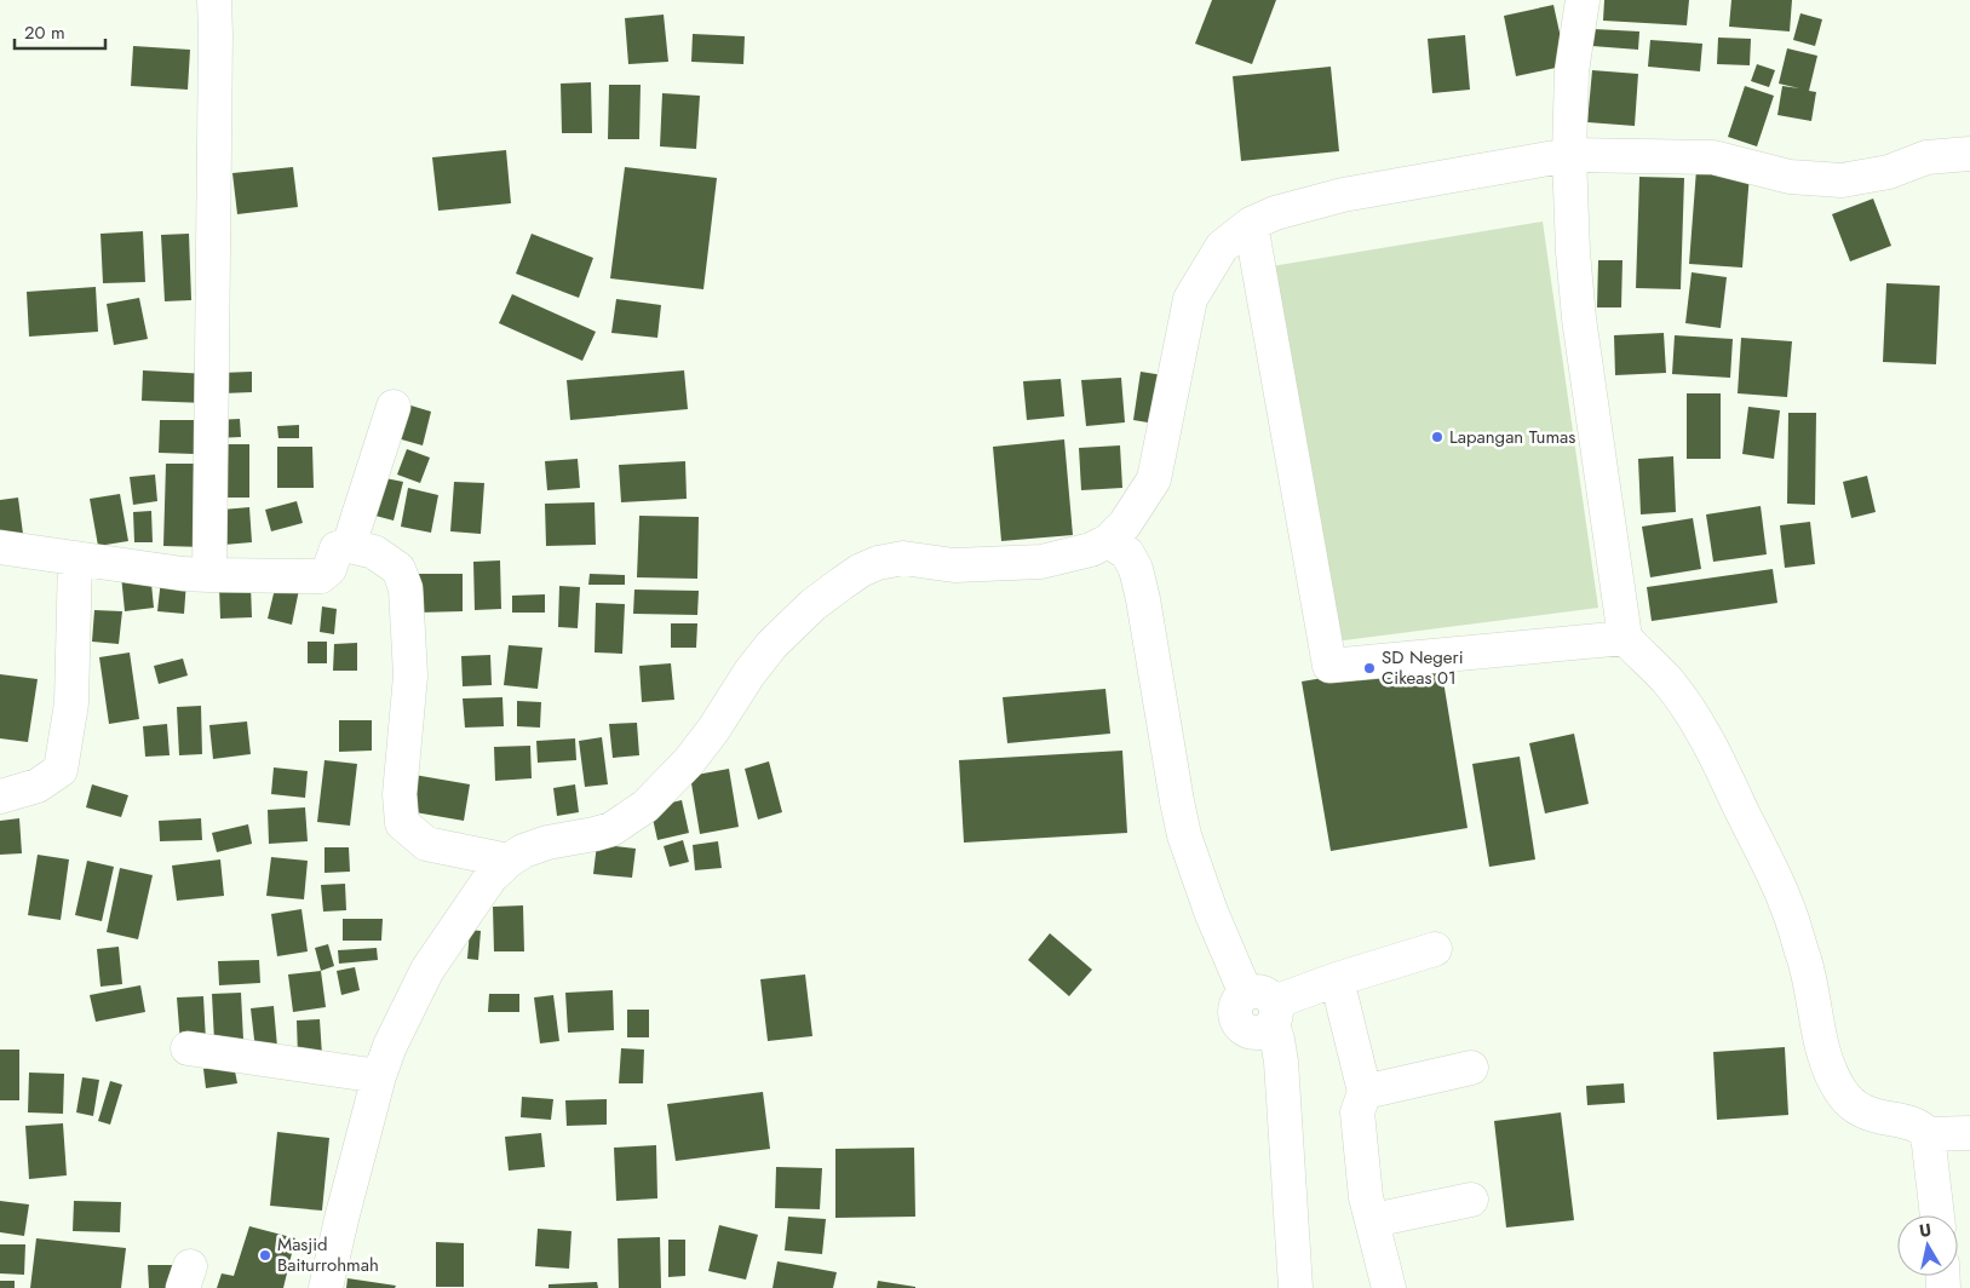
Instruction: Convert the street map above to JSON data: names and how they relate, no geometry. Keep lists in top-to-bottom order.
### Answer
{
  "places": ["Lapangan Tumas", "SD Negeri Cikeas 01", "Masjid Baiturrohmah"],
  "scale_bar": "20 m",
  "north": "top"
}
